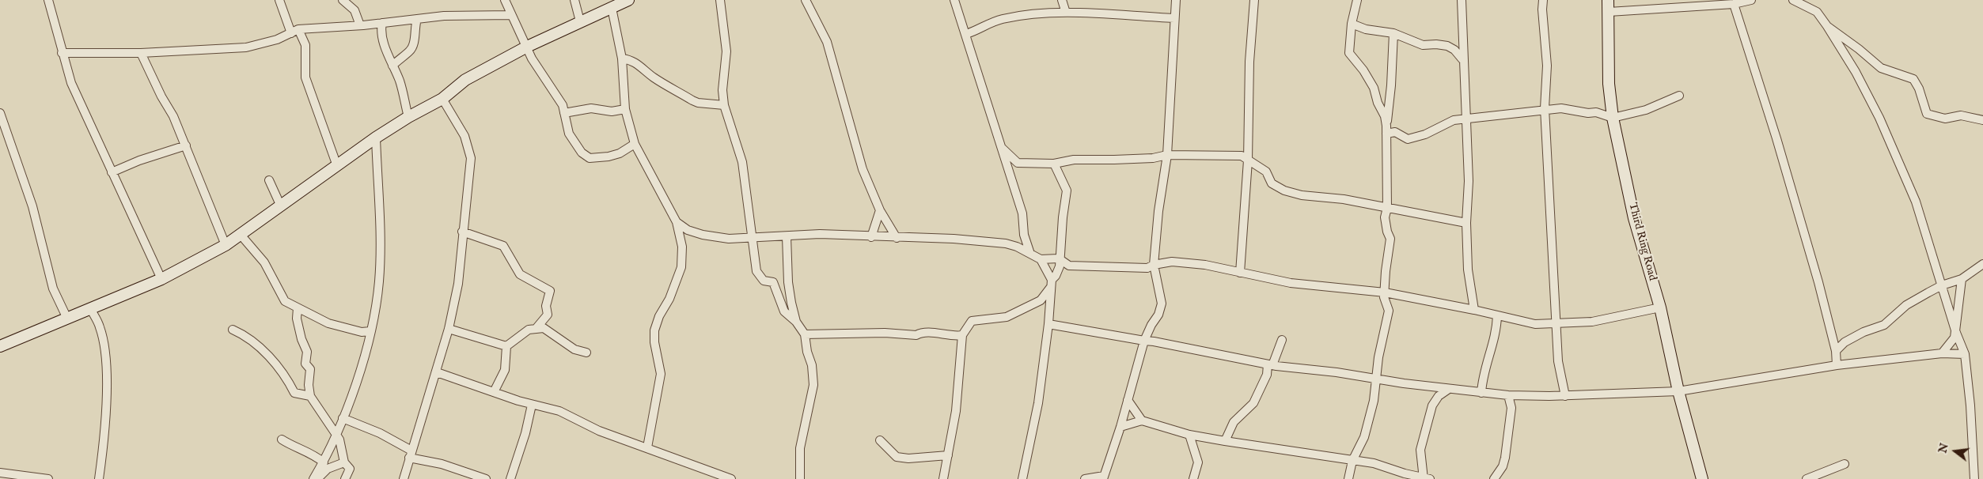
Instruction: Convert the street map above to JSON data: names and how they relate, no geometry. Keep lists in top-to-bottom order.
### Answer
{
  "streets": {
    "street": ["Third Ring Road"]
  },
  "north": "left"
}
